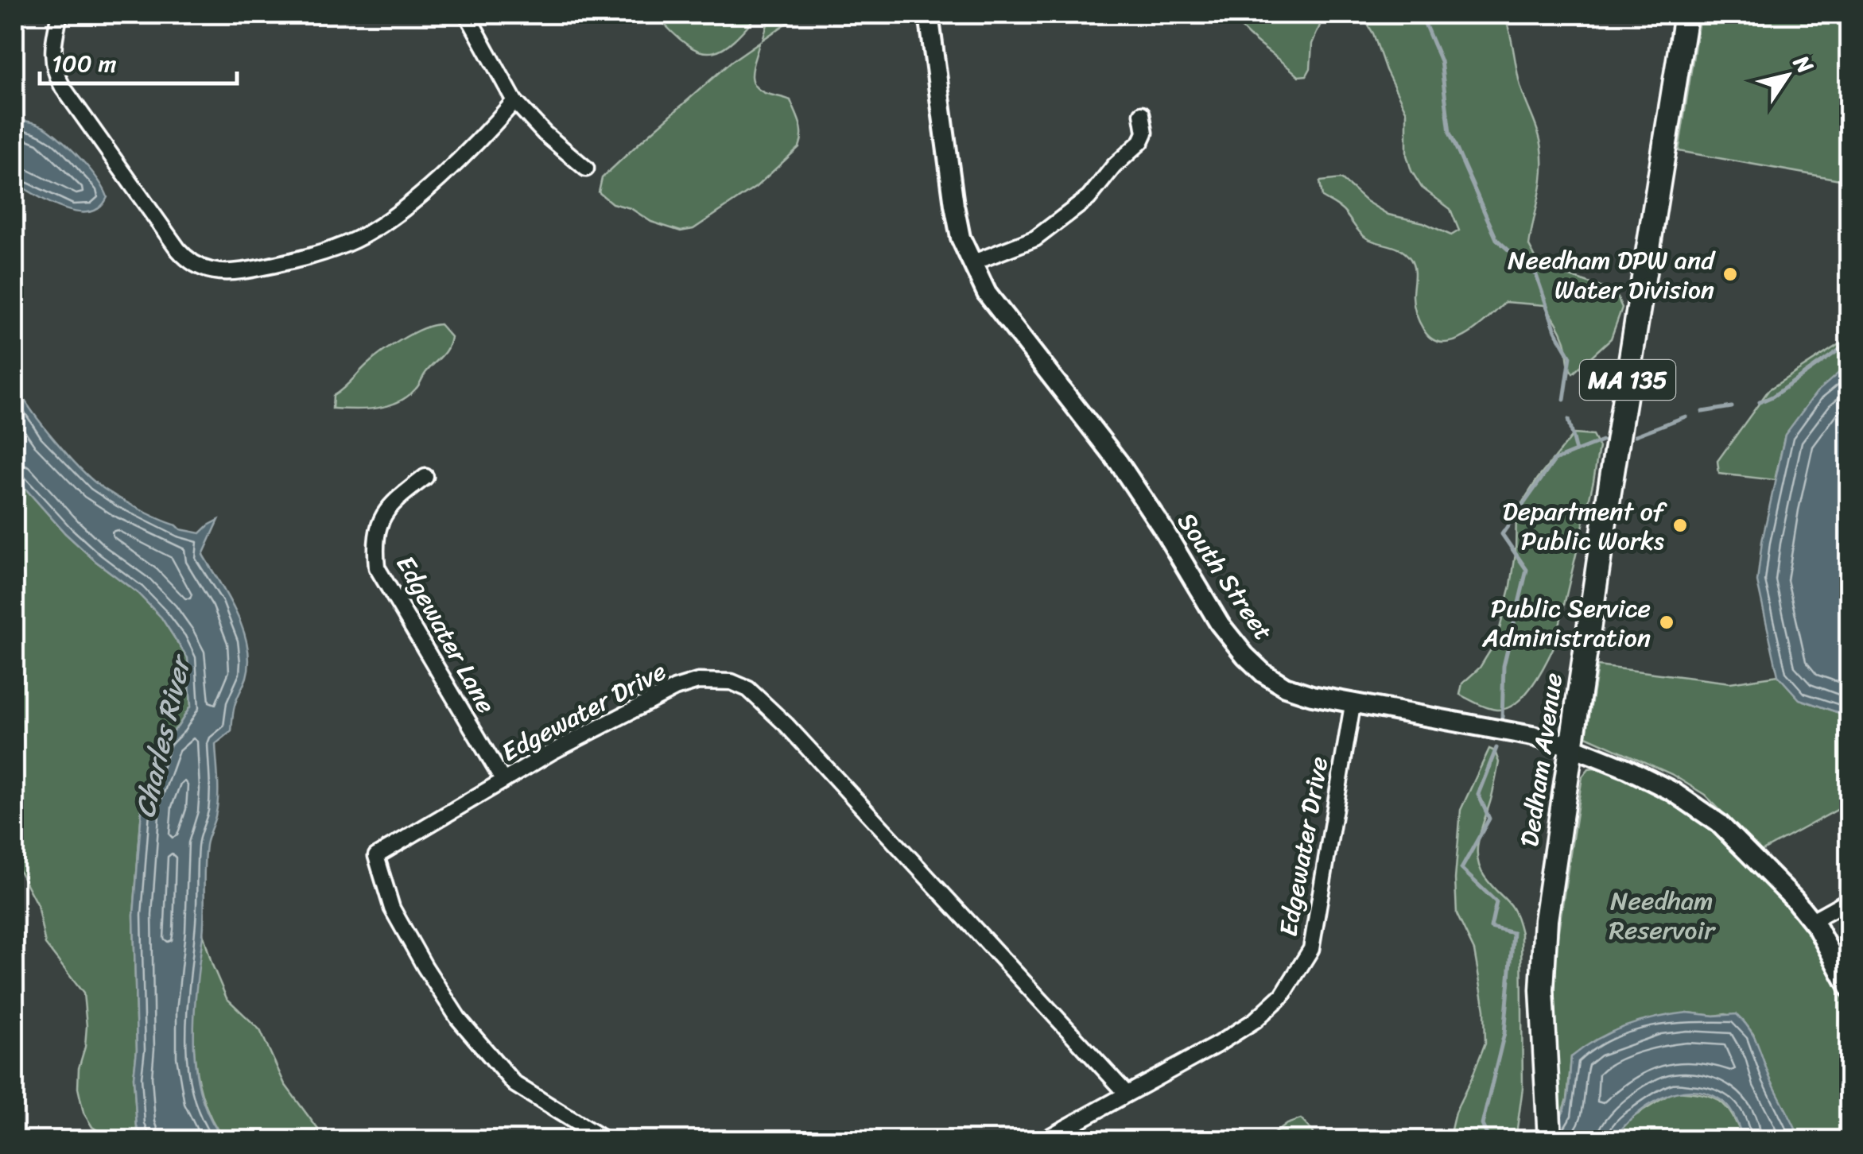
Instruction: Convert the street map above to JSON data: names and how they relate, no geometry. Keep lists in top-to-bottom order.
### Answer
{
  "streets": {
    "main road": ["MA 135", "Dedham Avenue"],
    "street": ["South Street", "Edgewater Lane", "Edgewater Drive"]
  },
  "crossings": [
    ["South Street", "Edgewater Drive"],
    ["South Street", "Dedham Avenue"],
    ["Edgewater Lane", "Edgewater Drive"]
  ],
  "water": ["Charles River"],
  "parks": ["Needham Reservoir"],
  "places": ["Needham DPW and Water Division", "Department of Public Works", "Public Service Administration"],
  "scale_bar": "100 m",
  "north": "top right"
}
